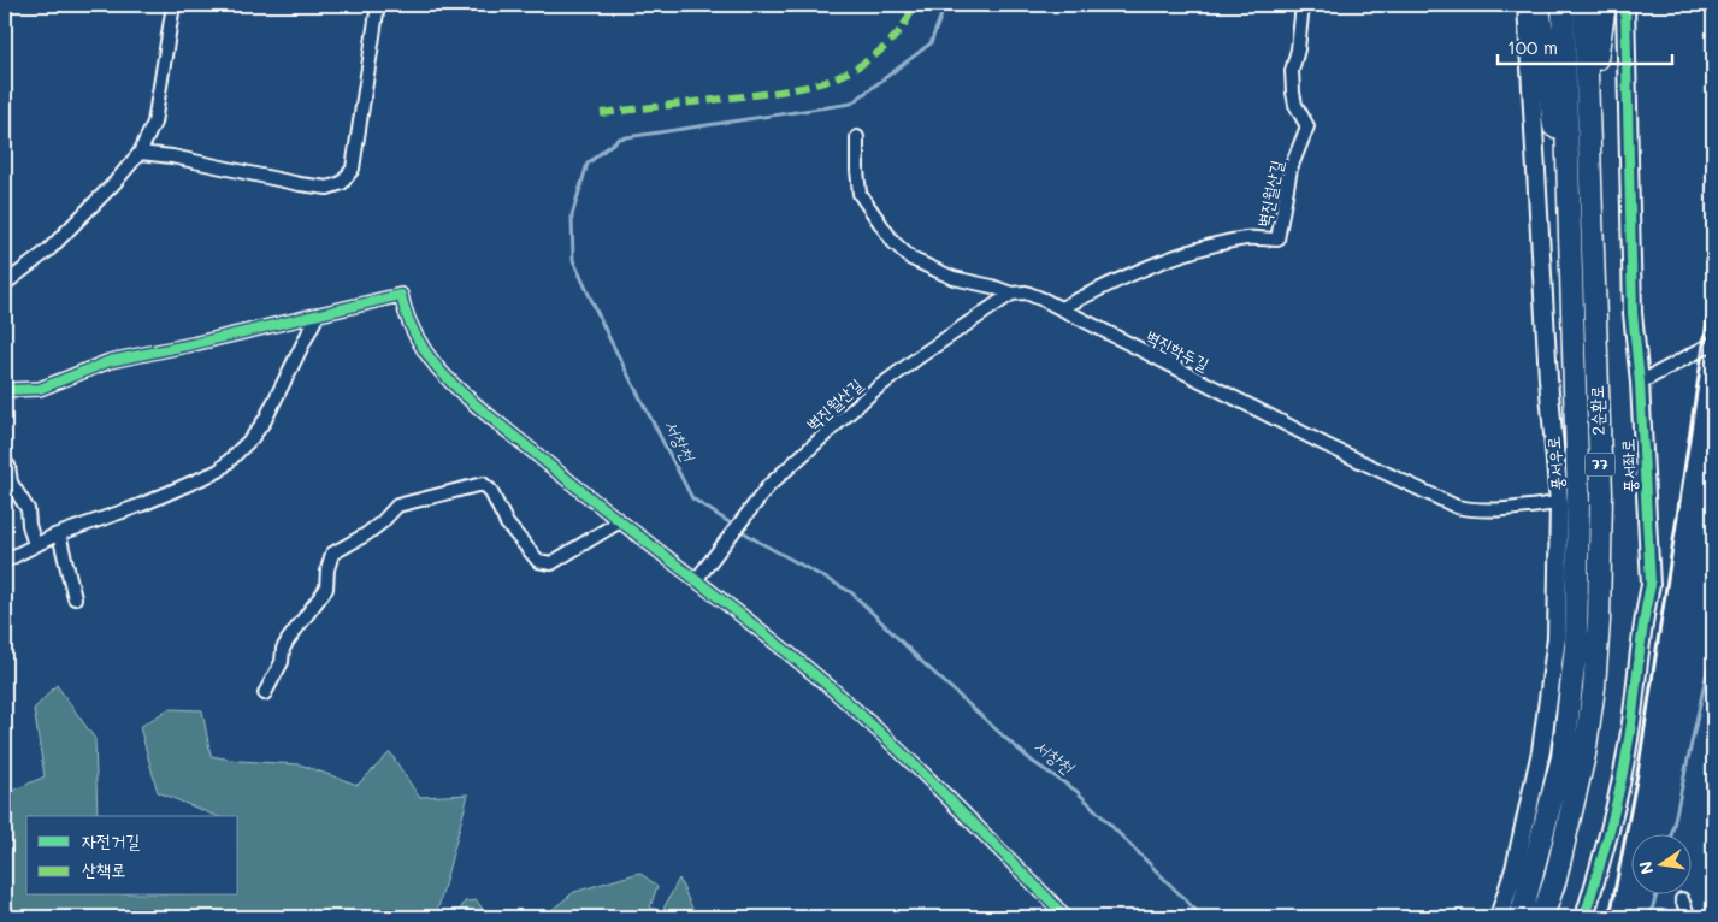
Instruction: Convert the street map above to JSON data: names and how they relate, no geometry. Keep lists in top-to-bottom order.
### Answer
{
  "streets": {
    "highway": ["2순환로", "77"],
    "street": [
      "벽진월산길",
      "벽진학두길",
      "풍서우로",
      "풍서좌로"
    ]
  },
  "crossings": [
    ["벽진월산길", "벽진학두길"],
    ["벽진학두길", "풍서우로"]
  ],
  "water": ["서창천"],
  "legend": ["자전거길", "산책로"],
  "scale_bar": "100 m",
  "north": "left"
}
